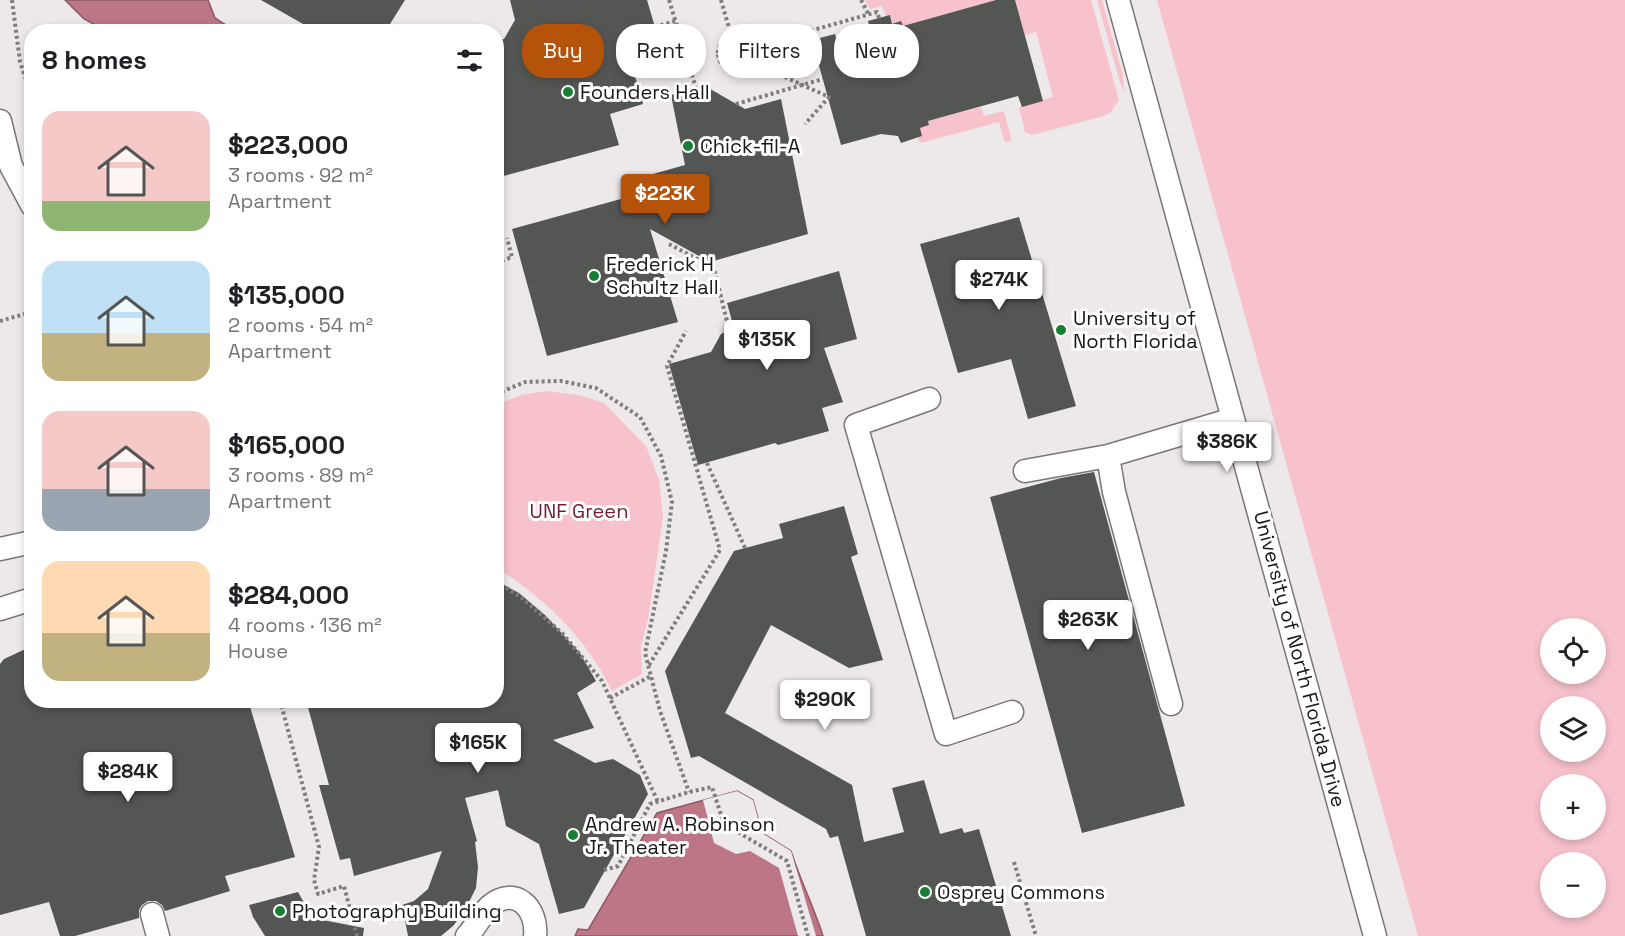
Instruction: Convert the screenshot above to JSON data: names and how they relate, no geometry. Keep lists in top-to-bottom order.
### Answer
{
  "streets": {
    "street": ["University of North Florida Drive"]
  },
  "parks": ["UNF Green"],
  "places": [
    "Founders Hall",
    "Chick-fil-A",
    "Frederick H Schultz Hall",
    "University of North Florida",
    "Andrew A. Robinson Jr. Theater",
    "Osprey Commons",
    "Photography Building"
  ],
  "page": {
    "chip": [
      "Buy",
      "Rent",
      "Filters",
      "New"
    ],
    "heading": "8 homes",
    "list": [
      {
        "name": "$223,000",
        "note": "3 rooms · 92 m² · Apartment"
      },
      {
        "name": "$135,000",
        "note": "2 rooms · 54 m² · Apartment"
      },
      {
        "name": "$165,000",
        "note": "3 rooms · 89 m² · Apartment"
      },
      {
        "name": "$284,000",
        "note": "4 rooms · 136 m² · House"
      }
    ],
    "price": [
      "$223K",
      "$274K",
      "$135K",
      "$386K",
      "$263K",
      "$290K",
      "$165K",
      "$284K"
    ],
    "map_buttons": ["+", "−"]
  }
}
